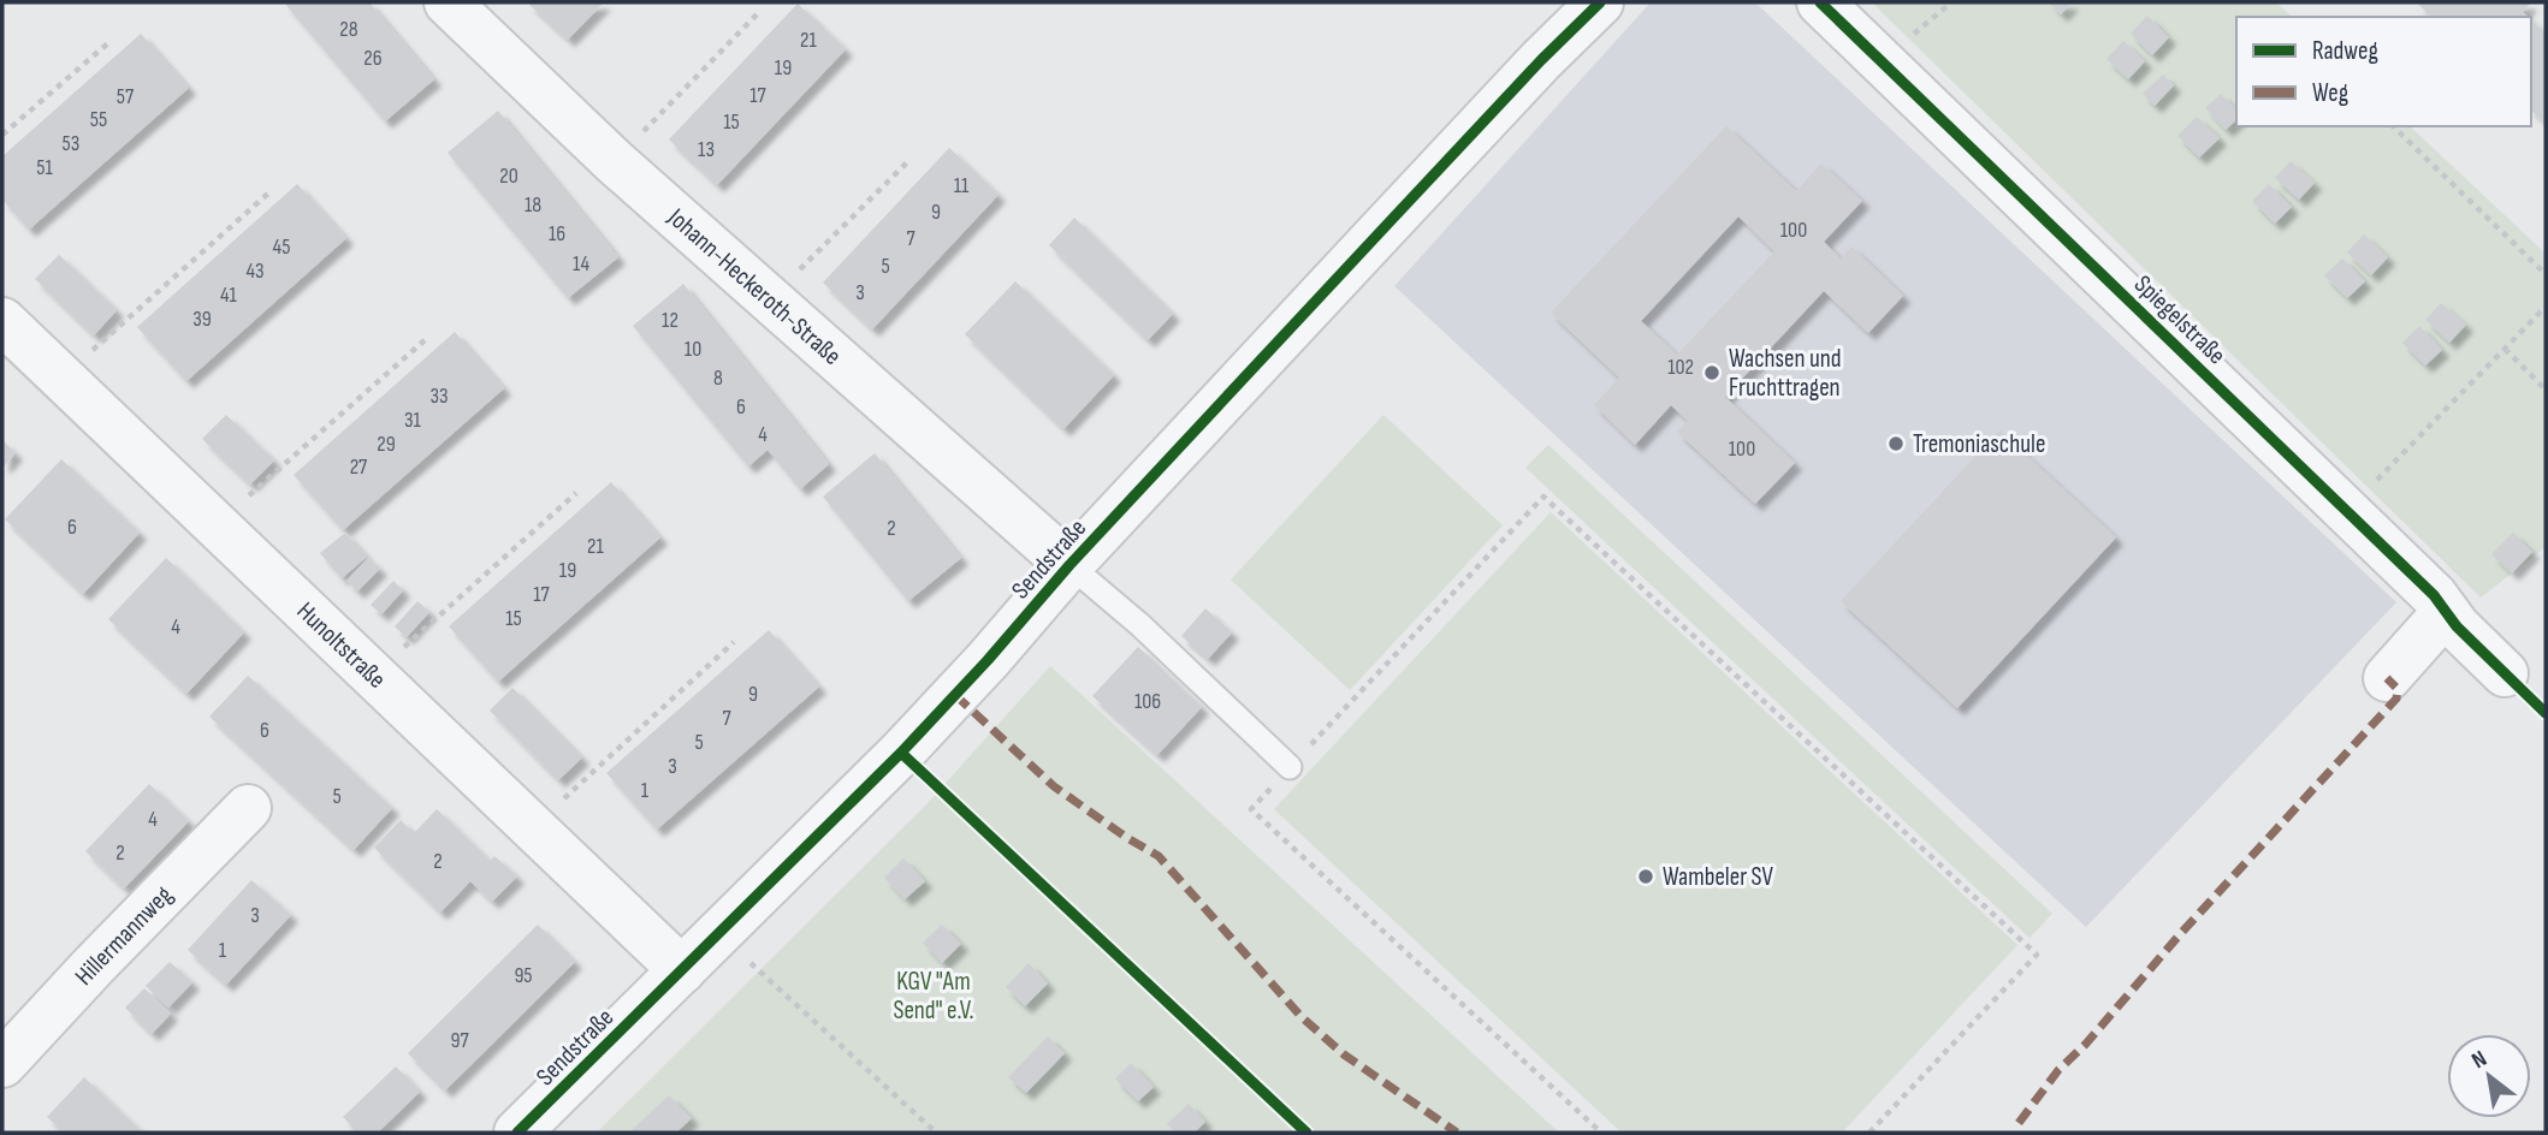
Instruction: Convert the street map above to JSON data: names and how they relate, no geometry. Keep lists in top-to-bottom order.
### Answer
{
  "streets": {
    "street": [
      "Johann-Heckeroth-Straße",
      "Spiegelstraße",
      "Sendstraße",
      "Hunoltstraße",
      "Hillermannweg"
    ]
  },
  "crossings": [
    ["Johann-Heckeroth-Straße", "Sendstraße"],
    ["Sendstraße", "Hunoltstraße"]
  ],
  "parks": ["KGV \"Am Send\" e.V."],
  "places": ["Wachsen und Fruchttragen", "Tremoniaschule", "Wambeler SV"],
  "house_numbers": [
    "28",
    "21",
    "26",
    "19",
    "17",
    "57",
    "55",
    "15",
    "53",
    "13",
    "51",
    "20",
    "11",
    "18",
    "9",
    "100",
    "16",
    "7",
    "45",
    "14",
    "5",
    "43",
    "3",
    "41",
    "39",
    "12",
    "10",
    "102",
    "8",
    "33",
    "6",
    "31",
    "4",
    "29",
    "100",
    "27",
    "6",
    "2",
    "21",
    "19",
    "17",
    "15",
    "4",
    "9",
    "106",
    "7",
    "6",
    "5",
    "3",
    "1",
    "5",
    "4",
    "2",
    "2",
    "3",
    "1",
    "95",
    "97"
  ],
  "legend": ["Radweg", "Weg"],
  "north": "top left"
}
